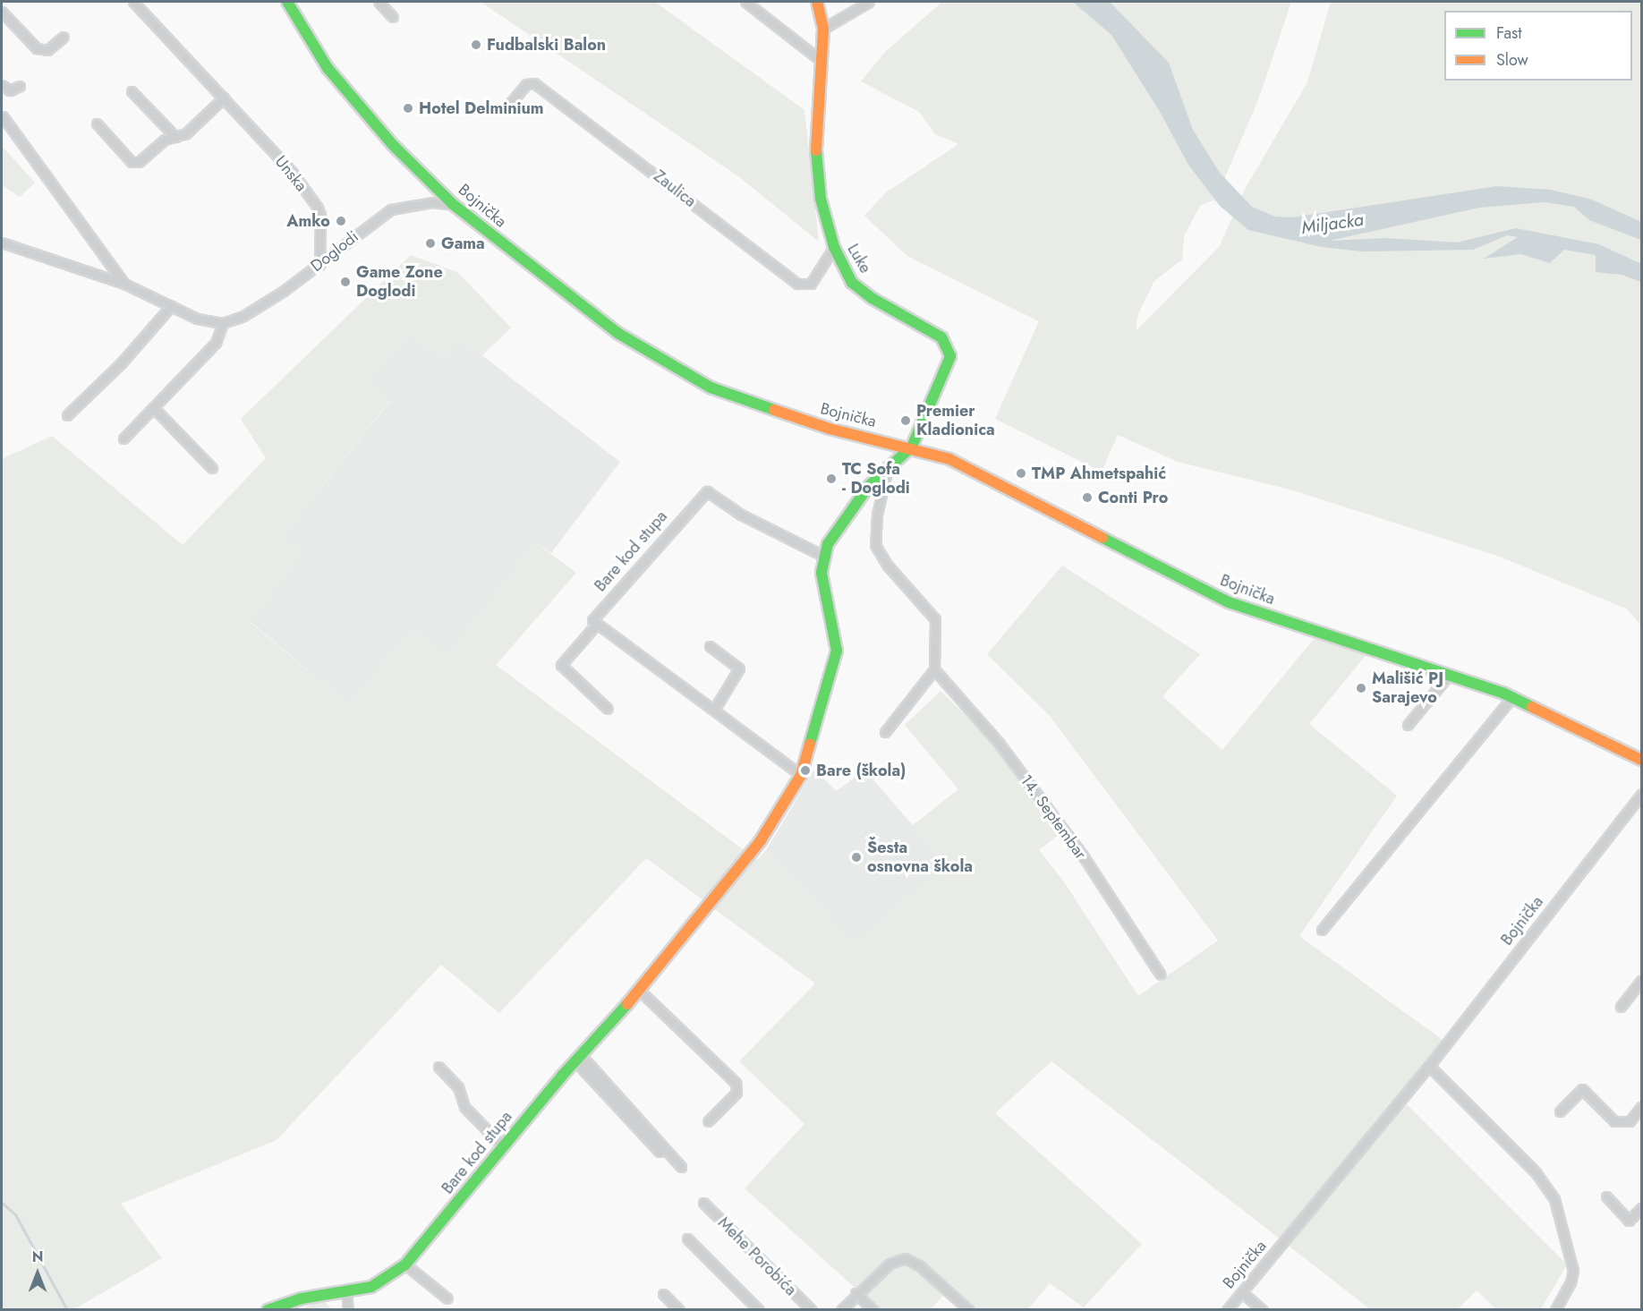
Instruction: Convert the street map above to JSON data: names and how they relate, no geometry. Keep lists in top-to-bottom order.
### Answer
{
  "streets": {
    "street": [
      "Unska",
      "Zaulica",
      "Bojnička",
      "Doglodi",
      "Luke",
      "Bare kod stupa",
      "14. Septembar",
      "Mehe Porobića"
    ]
  },
  "crossings": [
    ["Unska", "Doglodi"],
    ["Zaulica", "Luke"],
    ["Bojnička", "Doglodi"],
    ["Bojnička", "Luke"],
    ["Bojnička", "Bare kod stupa"],
    ["Luke", "Bare kod stupa"]
  ],
  "water": ["Miljacka"],
  "places": [
    "Fudbalski Balon",
    "Hotel Delminium",
    "Amko",
    "Gama",
    "Game Zone Doglodi",
    "Premier Kladionica",
    "TMP Ahmetspahić",
    "TC Sofa - Doglodi",
    "Conti Pro",
    "Mališić PJ Sarajevo",
    "Bare (škola)",
    "Šesta osnovna škola"
  ],
  "legend": ["Fast", "Slow"],
  "north": "top"
}
